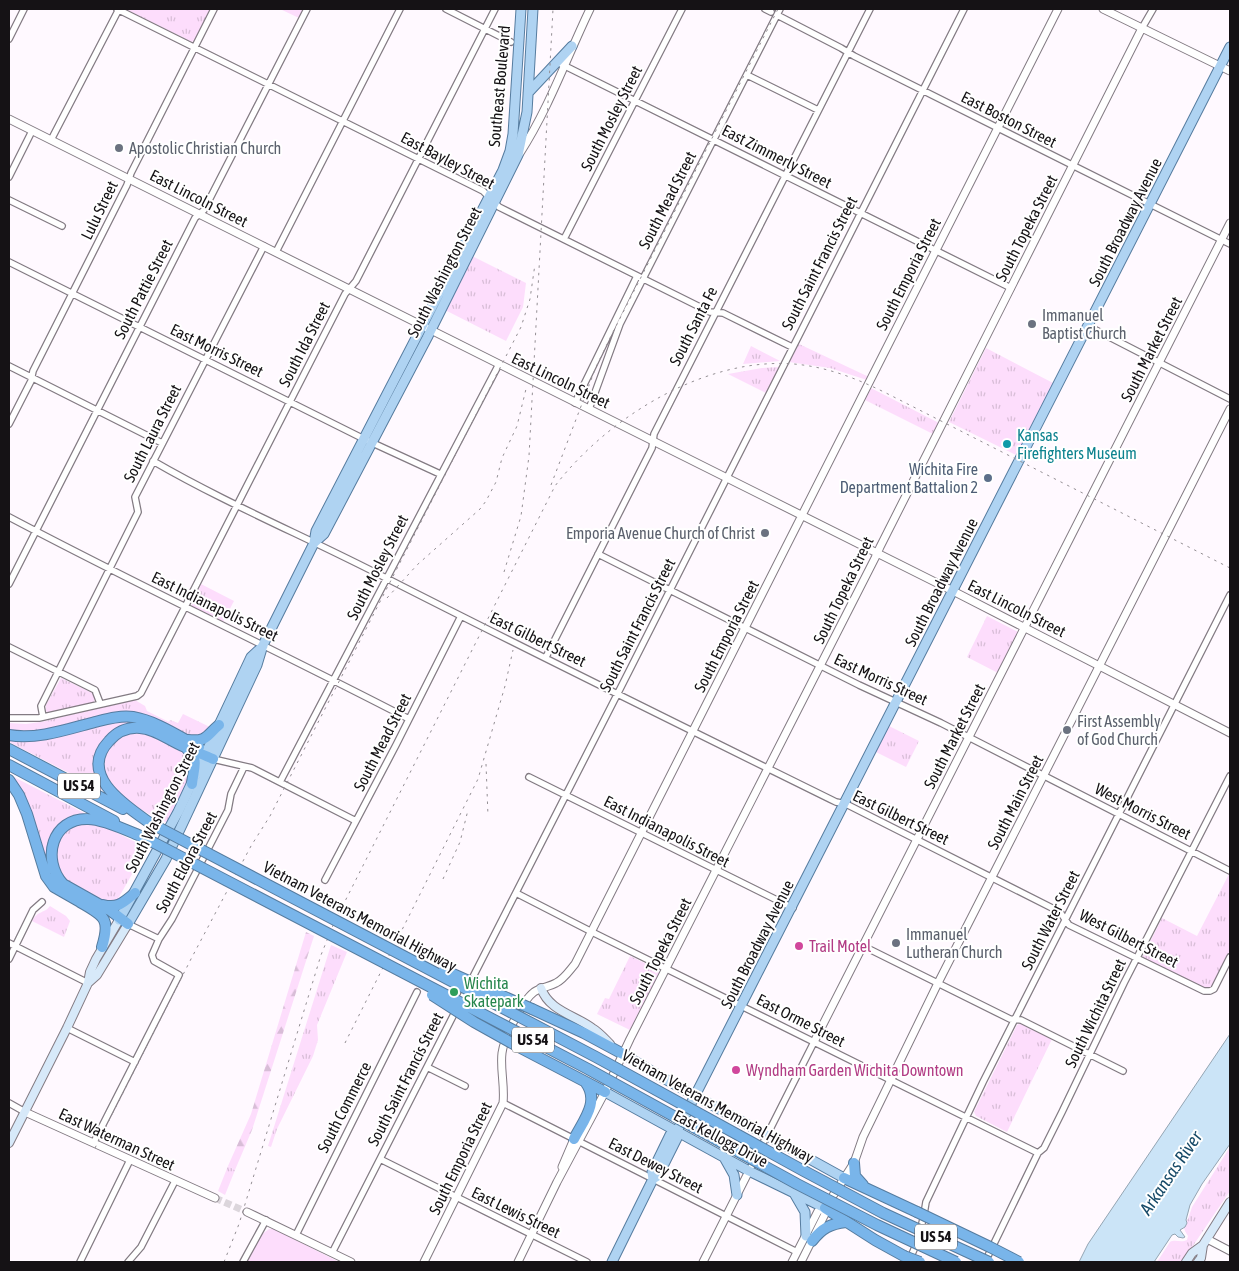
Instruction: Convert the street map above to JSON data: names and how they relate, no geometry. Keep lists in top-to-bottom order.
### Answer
{
  "streets": {
    "highway": ["US 54", "Vietnam Veterans Memorial Highway"],
    "main road": [
      "Southeast Boulevard",
      "South Broadway Avenue",
      "South Washington Street",
      "East Kellogg Drive"
    ],
    "street": [
      "South Mosley Street",
      "East Boston Street",
      "East Zimmerly Street",
      "East Bayley Street",
      "East Lincoln Street",
      "South Mead Street",
      "Lulu Street",
      "South Topeka Street",
      "South Saint Francis Street",
      "South Emporia Street",
      "South Pattie Street",
      "South Santa Fe",
      "South Ida Street",
      "South Market Street",
      "East Morris Street",
      "South Laura Street",
      "East Indianapolis Street",
      "East Gilbert Street",
      "South Main Street",
      "West Morris Street",
      "South Eldora Street",
      "South Water Street",
      "West Gilbert Street",
      "South Wichita Street",
      "East Orme Street",
      "South Commerce",
      "East Waterman Street",
      "East Dewey Street",
      "East Lewis Street"
    ]
  },
  "crossings": [
    ["Southeast Boulevard", "East Bayley Street"],
    ["Southeast Boulevard", "East Lincoln Street"],
    ["Southeast Boulevard", "South Washington Street"],
    ["South Mosley Street", "East Zimmerly Street"],
    ["South Mosley Street", "East Bayley Street"],
    ["South Mosley Street", "East Lincoln Street"],
    ["South Mosley Street", "East Morris Street"],
    ["South Mosley Street", "East Indianapolis Street"],
    ["South Mosley Street", "East Gilbert Street"],
    ["East Boston Street", "South Mead Street"],
    ["East Boston Street", "South Broadway Avenue"],
    ["East Boston Street", "South Topeka Street"],
    ["East Boston Street", "South Saint Francis Street"],
    ["East Boston Street", "South Emporia Street"],
    ["East Boston Street", "South Santa Fe"],
    ["East Boston Street", "South Market Street"],
    ["East Zimmerly Street", "South Mead Street"],
    ["East Zimmerly Street", "South Topeka Street"],
    ["East Zimmerly Street", "South Saint Francis Street"],
    ["East Zimmerly Street", "South Washington Street"],
    ["East Zimmerly Street", "South Emporia Street"],
    ["East Zimmerly Street", "South Santa Fe"],
    ["East Bayley Street", "South Mead Street"],
    ["East Bayley Street", "Lulu Street"],
    ["East Bayley Street", "South Saint Francis Street"],
    ["East Bayley Street", "South Washington Street"],
    ["East Bayley Street", "South Pattie Street"],
    ["East Bayley Street", "South Santa Fe"],
    ["East Bayley Street", "South Ida Street"],
    ["East Lincoln Street", "South Mead Street"],
    ["East Lincoln Street", "Lulu Street"],
    ["East Lincoln Street", "South Broadway Avenue"],
    ["East Lincoln Street", "South Topeka Street"],
    ["East Lincoln Street", "South Saint Francis Street"],
    ["East Lincoln Street", "South Washington Street"],
    ["East Lincoln Street", "South Emporia Street"],
    ["East Lincoln Street", "South Pattie Street"],
    ["East Lincoln Street", "South Santa Fe"],
    ["East Lincoln Street", "South Ida Street"],
    ["East Lincoln Street", "South Market Street"],
    ["East Lincoln Street", "South Laura Street"],
    ["East Lincoln Street", "South Main Street"],
    ["East Lincoln Street", "South Water Street"],
    ["South Mead Street", "East Indianapolis Street"],
    ["South Mead Street", "East Gilbert Street"],
    ["Lulu Street", "East Morris Street"],
    ["South Broadway Avenue", "East Morris Street"],
    ["South Broadway Avenue", "East Indianapolis Street"],
    ["South Broadway Avenue", "East Gilbert Street"],
    ["South Broadway Avenue", "East Orme Street"],
    ["South Broadway Avenue", "East Kellogg Drive"],
    ["South Broadway Avenue", "East Dewey Street"],
    ["South Topeka Street", "East Morris Street"],
    ["South Topeka Street", "East Indianapolis Street"],
    ["South Topeka Street", "East Gilbert Street"],
    ["South Topeka Street", "East Orme Street"],
    ["South Topeka Street", "East Kellogg Drive"],
    ["South Topeka Street", "East Dewey Street"],
    ["South Topeka Street", "East Lewis Street"],
    ["South Saint Francis Street", "East Morris Street"],
    ["South Saint Francis Street", "East Indianapolis Street"],
    ["South Saint Francis Street", "East Gilbert Street"],
    ["South Saint Francis Street", "East Orme Street"],
    ["South Saint Francis Street", "East Lewis Street"],
    ["South Washington Street", "East Morris Street"],
    ["South Washington Street", "East Indianapolis Street"],
    ["South Washington Street", "East Gilbert Street"],
    ["South Washington Street", "East Waterman Street"],
    ["South Emporia Street", "East Morris Street"],
    ["South Emporia Street", "East Indianapolis Street"],
    ["South Emporia Street", "East Gilbert Street"],
    ["South Emporia Street", "East Orme Street"],
    ["South Emporia Street", "East Kellogg Drive"],
    ["South Emporia Street", "East Dewey Street"],
    ["South Emporia Street", "East Lewis Street"],
    ["South Pattie Street", "East Morris Street"],
    ["South Pattie Street", "East Indianapolis Street"],
    ["South Santa Fe", "East Morris Street"],
    ["South Santa Fe", "East Gilbert Street"],
    ["South Ida Street", "East Morris Street"],
    ["South Ida Street", "East Indianapolis Street"],
    ["South Ida Street", "East Gilbert Street"],
    ["South Market Street", "East Morris Street"],
    ["South Market Street", "East Gilbert Street"],
    ["South Market Street", "East Orme Street"],
    ["South Market Street", "East Kellogg Drive"],
    ["South Market Street", "East Dewey Street"],
    ["East Morris Street", "South Laura Street"],
    ["East Morris Street", "South Main Street"],
    ["East Morris Street", "West Morris Street"],
    ["South Laura Street", "East Indianapolis Street"],
    ["South Laura Street", "East Gilbert Street"],
    ["East Gilbert Street", "South Main Street"],
    ["East Gilbert Street", "West Gilbert Street"],
    ["South Main Street", "West Morris Street"],
    ["South Main Street", "West Gilbert Street"],
    ["South Main Street", "East Orme Street"],
    ["South Main Street", "East Kellogg Drive"],
    ["South Main Street", "East Dewey Street"],
    ["West Morris Street", "South Water Street"],
    ["West Morris Street", "South Wichita Street"],
    ["South Water Street", "West Gilbert Street"],
    ["South Water Street", "East Orme Street"],
    ["West Gilbert Street", "South Wichita Street"],
    ["South Wichita Street", "East Orme Street"]
  ],
  "water": ["Arkansas River"],
  "places": [
    "Apostolic Christian Church",
    "Immanuel Baptist Church",
    "Kansas Firefighters Museum",
    "Wichita Fire Department Battalion 2",
    "Emporia Avenue Church of Christ",
    "First Assembly of God Church",
    "Immanuel Lutheran Church",
    "Trail Motel",
    "Wichita Skatepark",
    "Wyndham Garden Wichita Downtown"
  ]
}
